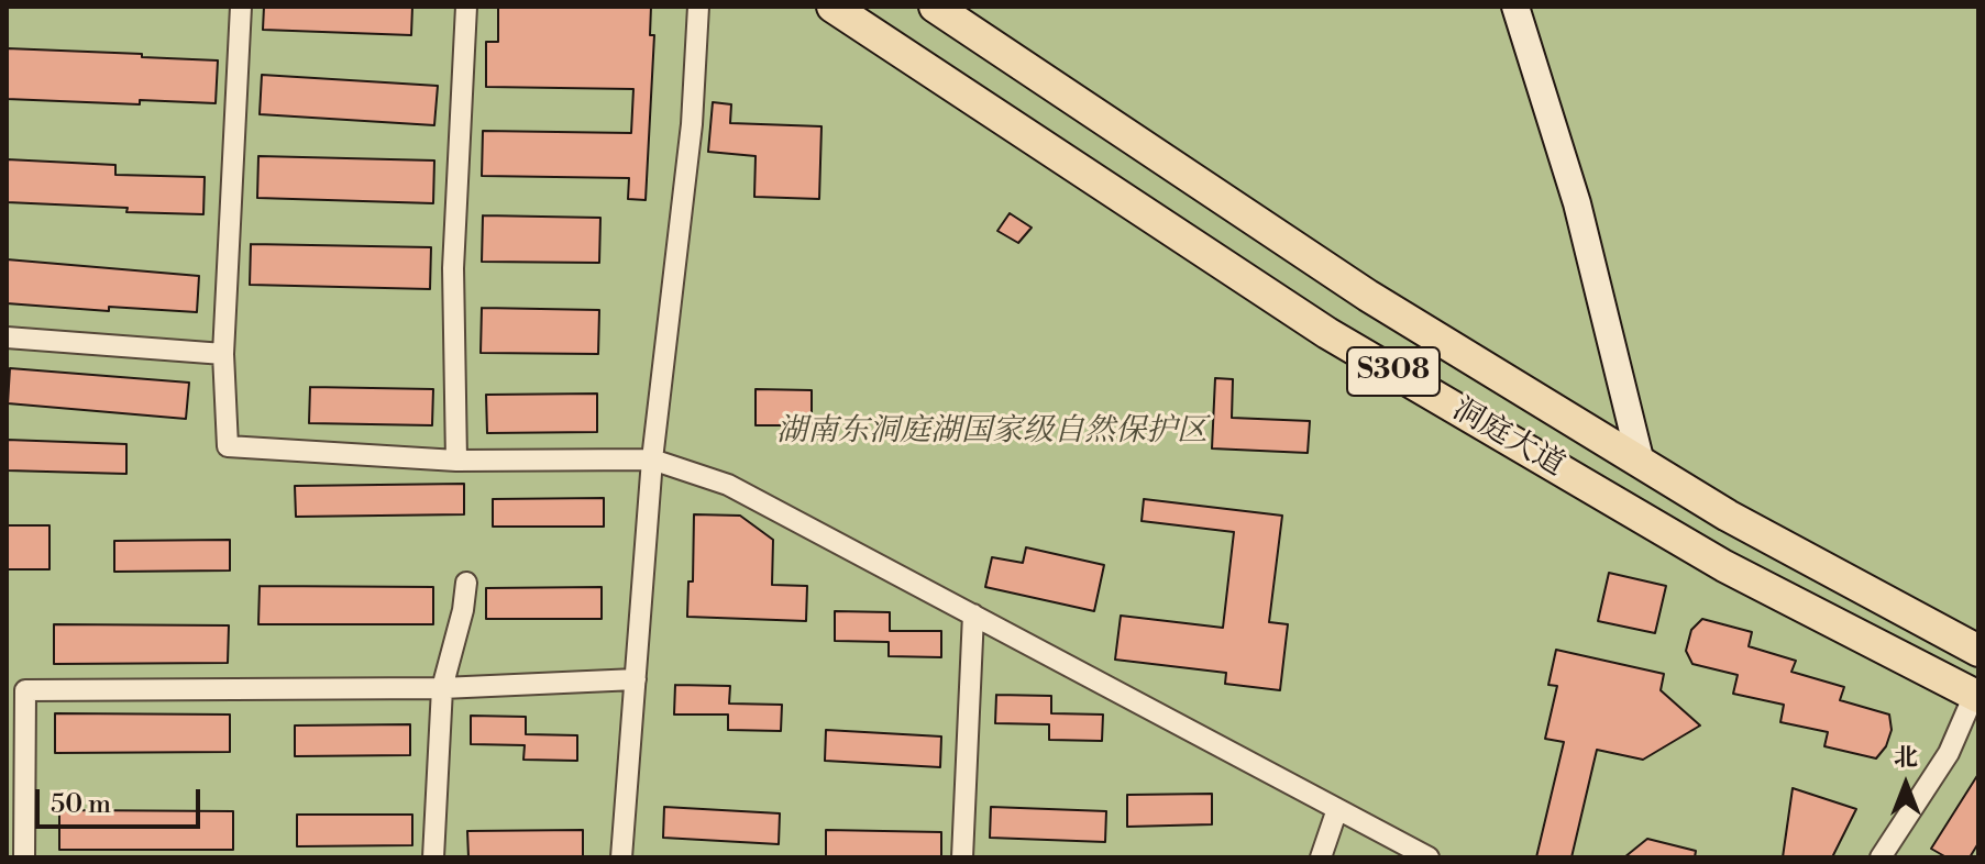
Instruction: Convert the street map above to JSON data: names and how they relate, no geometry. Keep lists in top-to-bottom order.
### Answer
{
  "streets": {
    "main road": ["S308", "洞庭大道"]
  },
  "parks": ["湖南东洞庭湖国家级自然保护区"],
  "scale_bar": "50 m",
  "north": "top"
}
